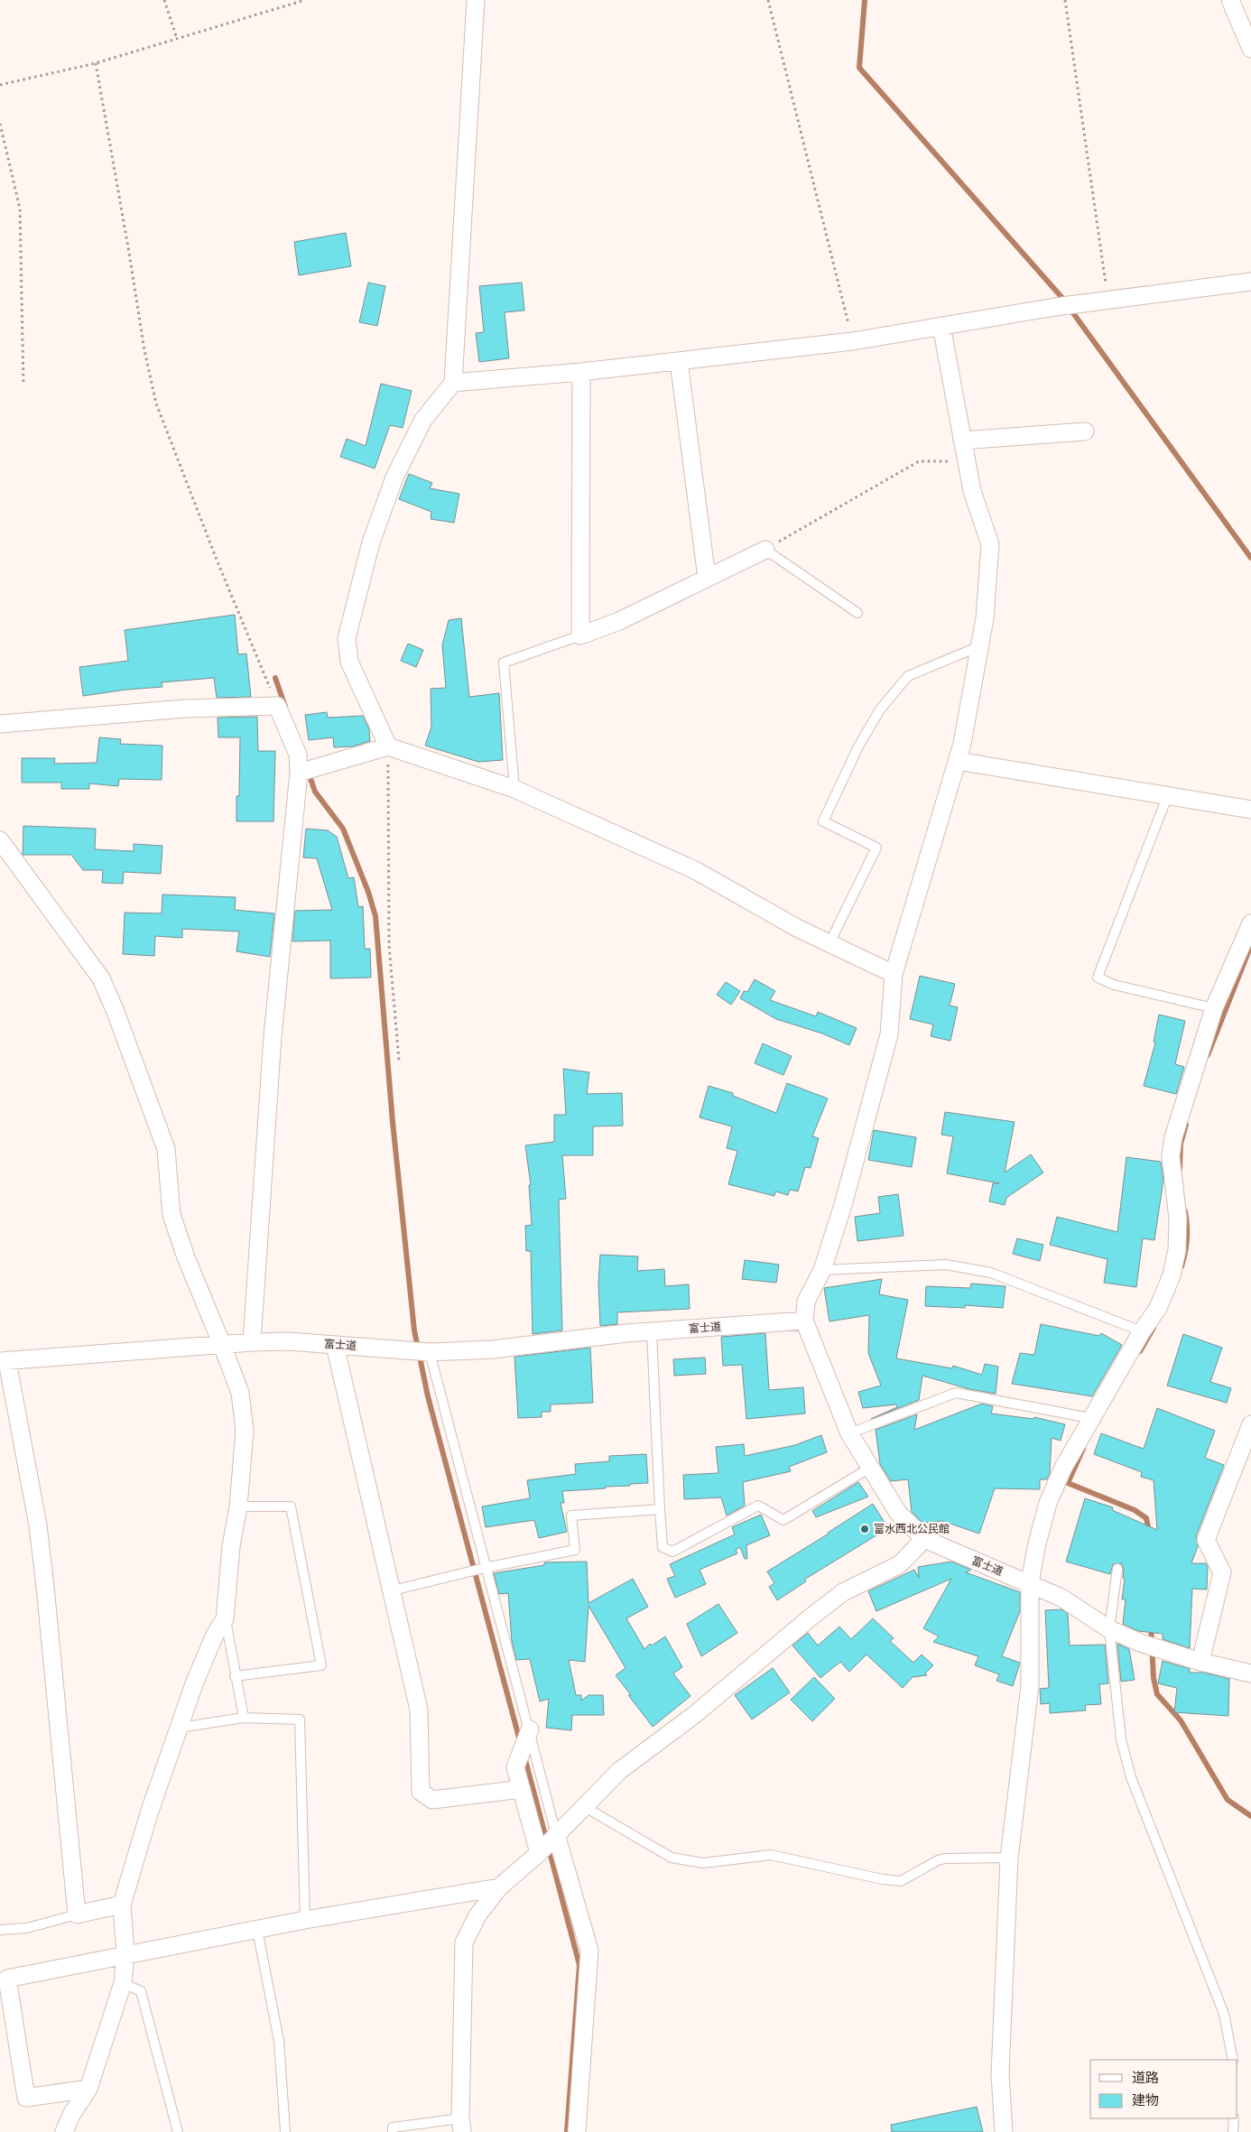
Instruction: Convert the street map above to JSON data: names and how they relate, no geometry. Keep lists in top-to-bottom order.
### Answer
{
  "streets": {
    "street": ["富士道"]
  },
  "places": ["富水西北公民館"],
  "legend": ["道路", "建物"]
}
